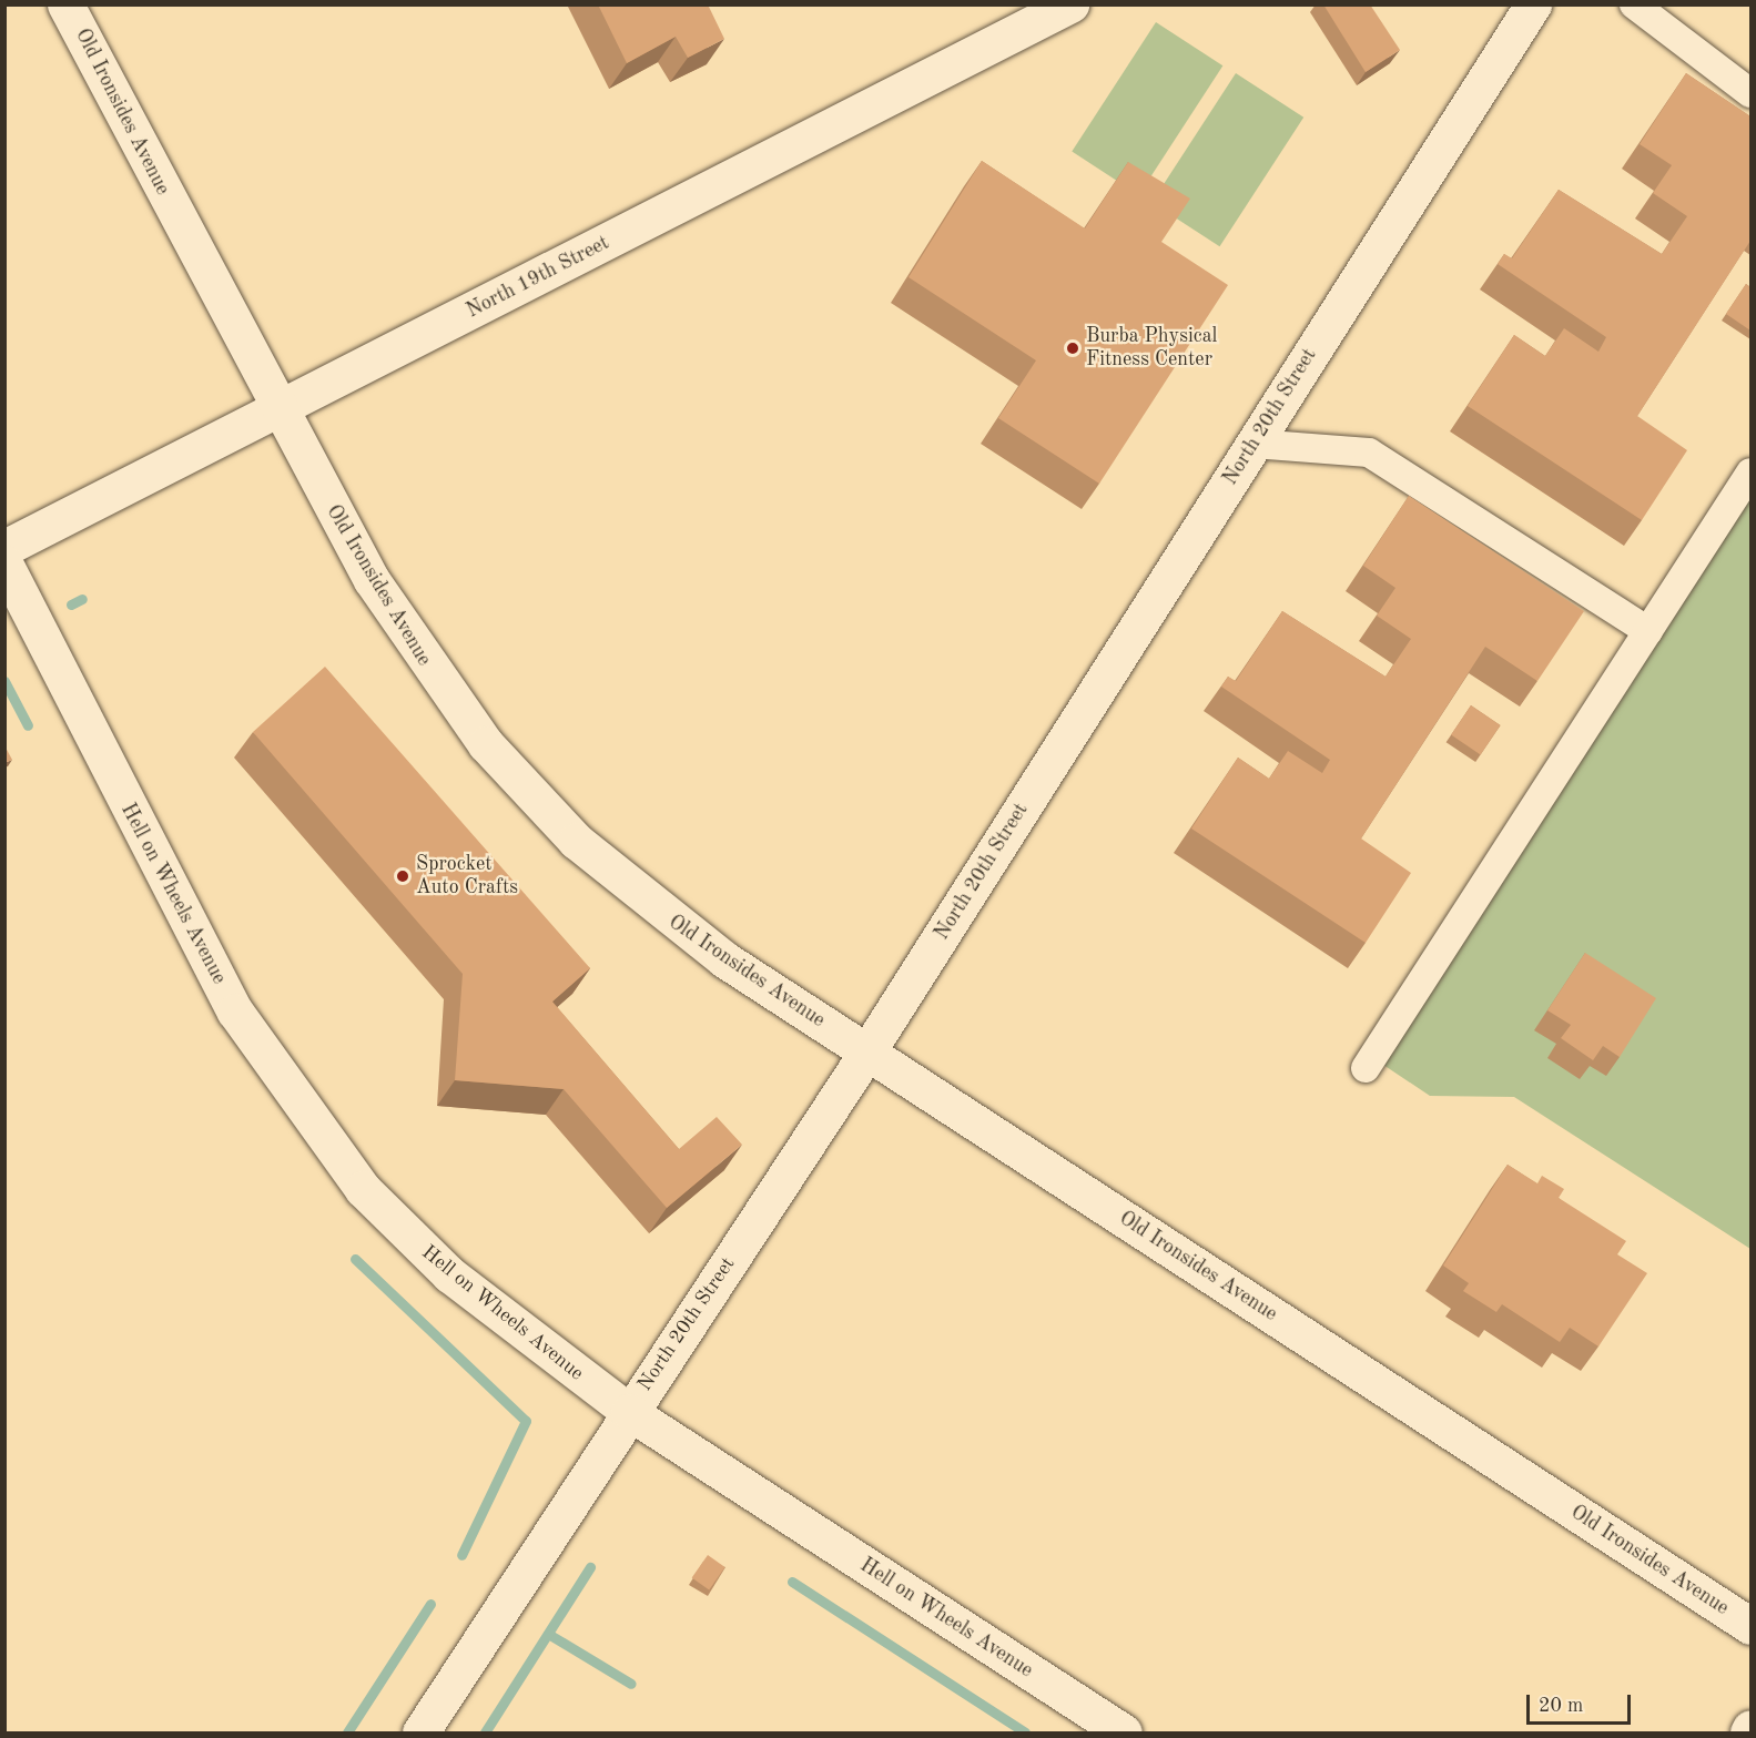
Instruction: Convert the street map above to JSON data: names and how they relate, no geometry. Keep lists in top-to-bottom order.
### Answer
{
  "streets": {
    "street": [
      "Old Ironsides Avenue",
      "North 19th Street",
      "North 20th Street",
      "Hell on Wheels Avenue"
    ]
  },
  "crossings": [
    ["Old Ironsides Avenue", "North 19th Street"],
    ["Old Ironsides Avenue", "North 20th Street"],
    ["North 20th Street", "Hell on Wheels Avenue"]
  ],
  "places": ["Burba Physical Fitness Center", "Sprocket Auto Crafts"],
  "scale_bar": "20 m"
}
